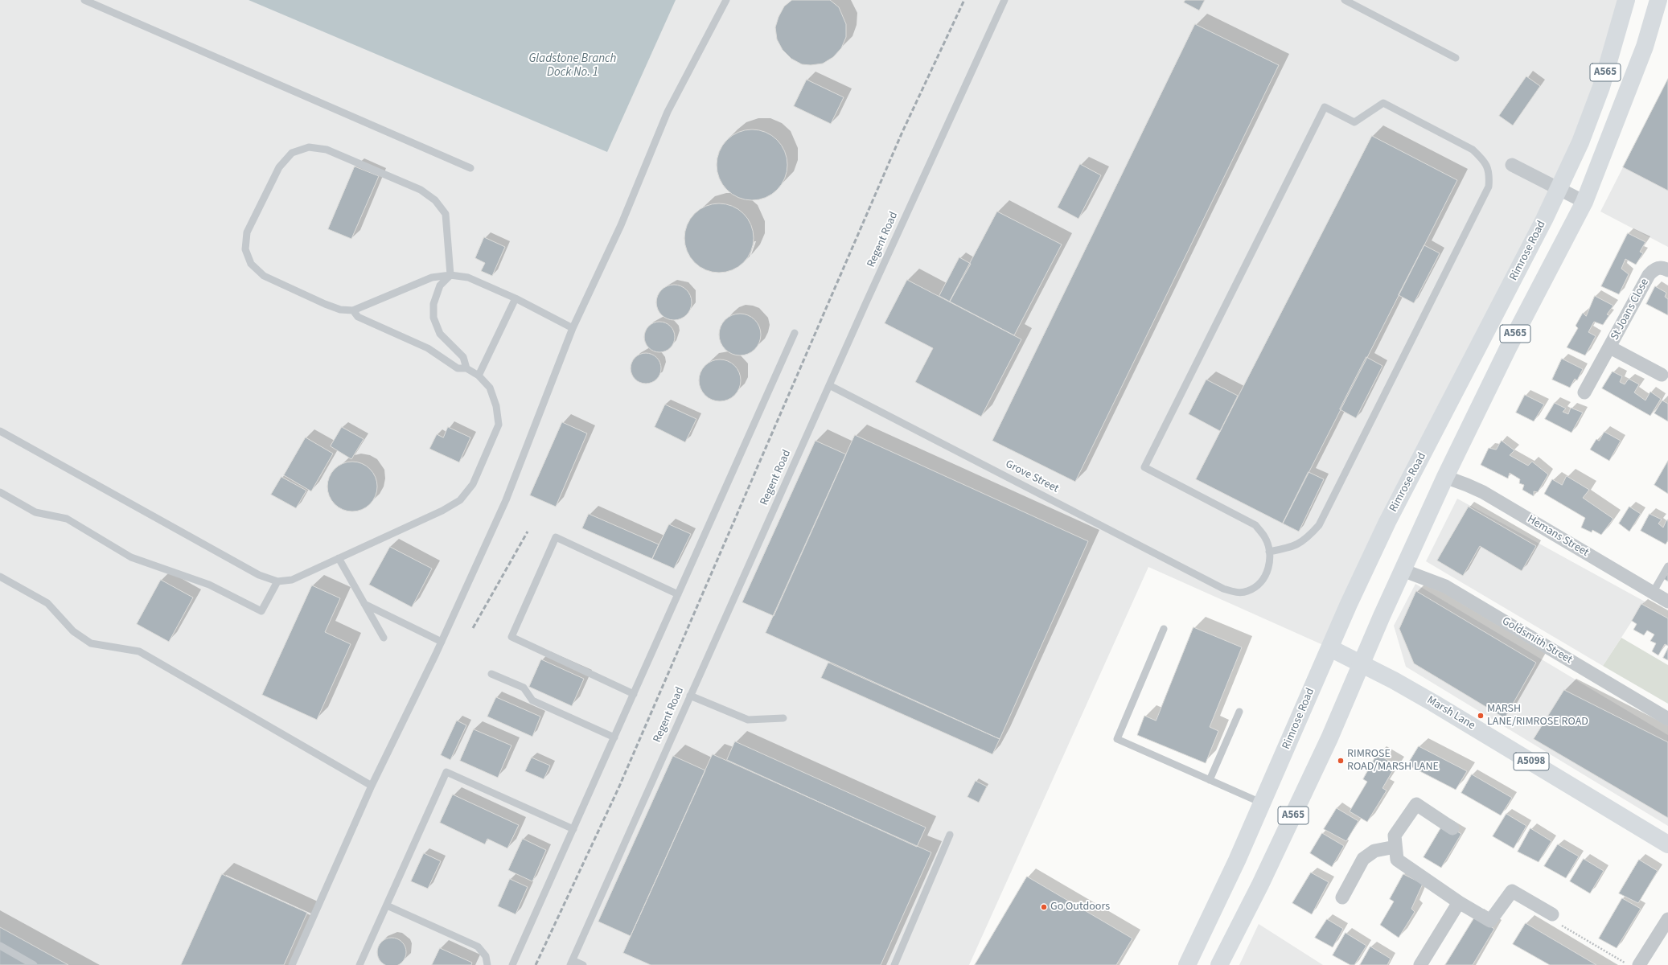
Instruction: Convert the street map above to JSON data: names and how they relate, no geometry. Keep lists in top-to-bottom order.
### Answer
{
  "streets": {
    "main road": [
      "A565",
      "Rimrose Road",
      "Marsh Lane",
      "A5098"
    ],
    "street": ["St Joans Close", "Hemans Street", "Goldsmith Street"],
    "lane": ["Regent Road", "Grove Street"]
  },
  "crossings": [
    ["A565", "Hemans Street"],
    ["A565", "Goldsmith Street"],
    ["A565", "Marsh Lane"],
    ["Regent Road", "Grove Street"],
    ["Rimrose Road", "Marsh Lane"]
  ],
  "water": ["Gladstone Branch Dock No. 1"],
  "places": ["MARSH LANE/RIMROSE ROAD", "RIMROSE ROAD/MARSH LANE", "Go Outdoors"]
}
